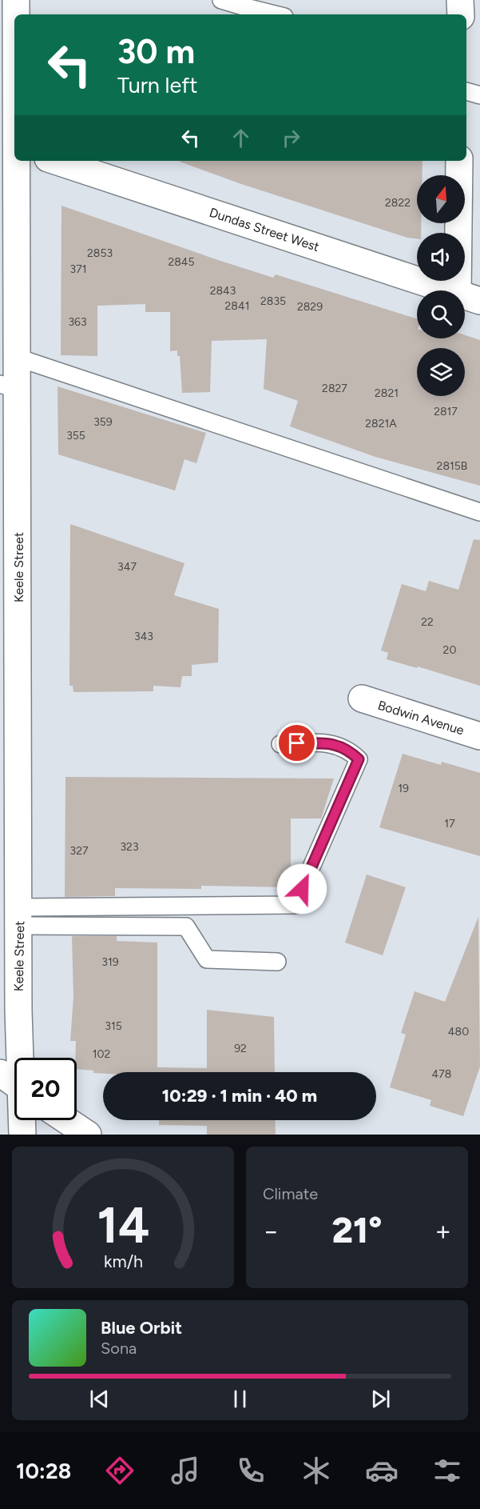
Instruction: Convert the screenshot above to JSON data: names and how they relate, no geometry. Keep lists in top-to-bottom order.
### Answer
{
  "streets": {
    "main road": ["Dundas Street West", "Keele Street", "Bodwin Avenue"]
  },
  "house_numbers": [
    "2822",
    "2853",
    "2845",
    "371",
    "2843",
    "2835",
    "2841",
    "2829",
    "363",
    "2827",
    "2821",
    "2817",
    "359",
    "2821A",
    "355",
    "2815B",
    "347",
    "22",
    "343",
    "20",
    "19",
    "17",
    "323",
    "327",
    "319",
    "315",
    "480",
    "92",
    "102",
    "478"
  ],
  "north": "top",
  "page": {
    "turn": ["30 m", "Turn left"],
    "limit": "20",
    "trip": "10:29 · 1 min · 40 m",
    "tile": "Climate",
    "heat": ["−", "21°", "+"],
    "song": ["Blue Orbit", "Sona"],
    "tabs": "10:28",
    "gauge": ["14", "km/h"]
  }
}
